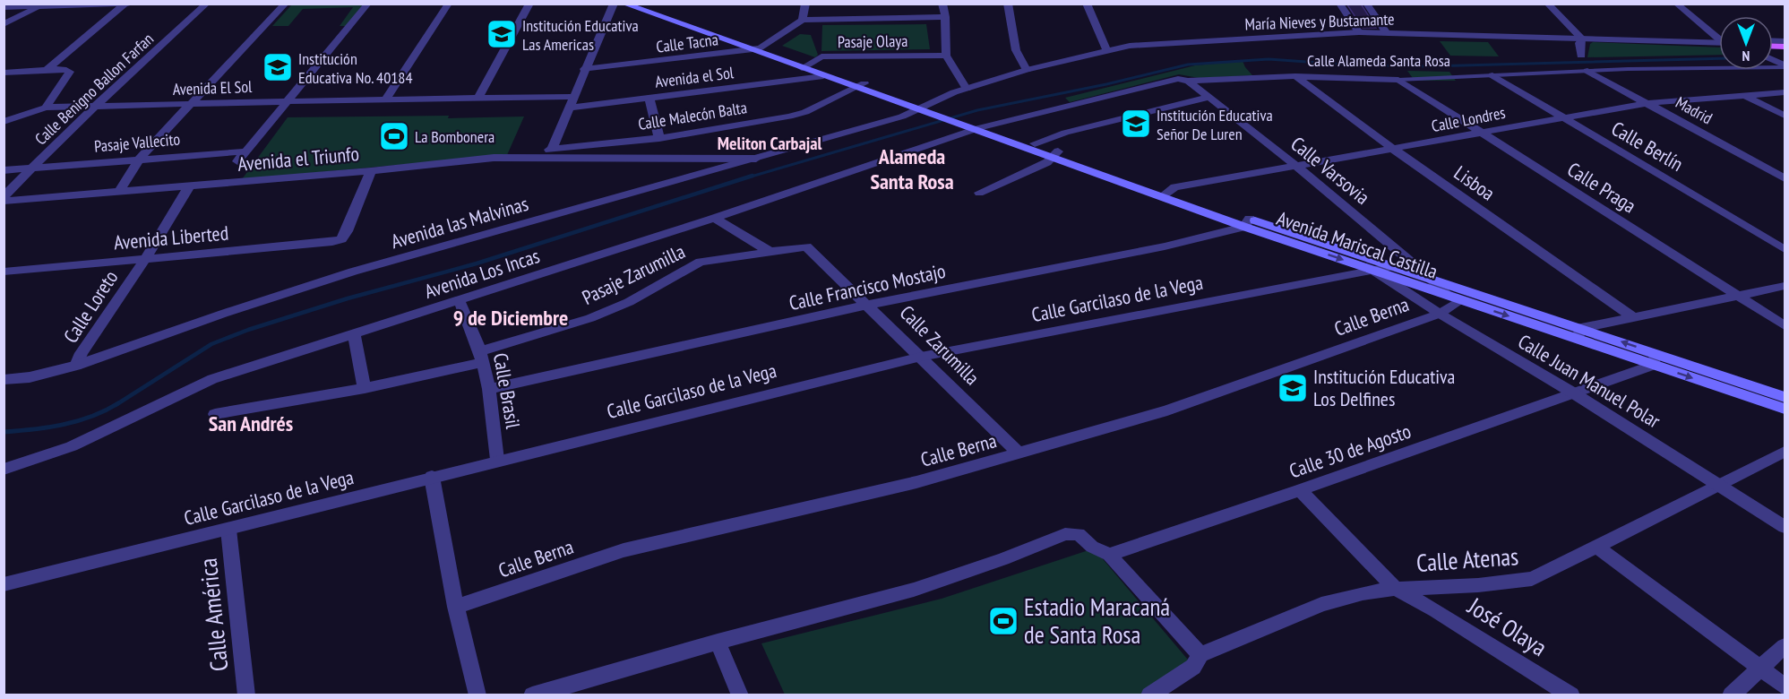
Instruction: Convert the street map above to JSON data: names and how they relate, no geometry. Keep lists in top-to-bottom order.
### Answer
{
  "streets": {
    "main road": ["Avenida Mariscal Castilla"],
    "street": [
      "María Nieves y Bustamante",
      "Pasaje Olaya",
      "Calle Tacna",
      "Calle Alameda Santa Rosa",
      "Avenida el Sol",
      "Avenida El Sol",
      "Calle Benigno Ballon Farfan",
      "Madrid",
      "Calle Malecón Balta",
      "Calle Londres",
      "Pasaje Vallecito",
      "Calle Berlín",
      "Avenida el Triunfo",
      "Calle Varsovia",
      "Lisboa",
      "Calle Praga",
      "Avenida las Malvinas",
      "Avenida Liberted",
      "Avenida Los Incas",
      "Pasaje Zarumilla",
      "Calle Francisco Mostajo",
      "Calle Garcilaso de la Vega",
      "Calle Loreto",
      "Calle Berna",
      "Calle Zarumilla",
      "Calle Juan Manuel Polar",
      "Calle Brasil",
      "Calle 30 de Agosto",
      "Calle Atenas",
      "Calle América",
      "José Olaya"
    ]
  },
  "crossings": [
    ["María Nieves y Bustamante", "Avenida las Malvinas"],
    ["María Nieves y Bustamante", "Avenida Mariscal Castilla"],
    ["Calle Alameda Santa Rosa", "Madrid"],
    ["Calle Alameda Santa Rosa", "Calle Berlín"],
    ["Calle Alameda Santa Rosa", "Calle Varsovia"],
    ["Calle Alameda Santa Rosa", "Lisboa"],
    ["Calle Alameda Santa Rosa", "Calle Praga"],
    ["Calle Alameda Santa Rosa", "Avenida Mariscal Castilla"],
    ["Calle Alameda Santa Rosa", "Avenida Los Incas"],
    ["Avenida El Sol", "Calle Benigno Ballon Farfan"],
    ["Calle Benigno Ballon Farfan", "Pasaje Vallecito"],
    ["Calle Benigno Ballon Farfan", "Avenida el Triunfo"],
    ["Madrid", "Calle Londres"],
    ["Calle Malecón Balta", "Avenida el Triunfo"],
    ["Calle Malecón Balta", "Avenida Mariscal Castilla"],
    ["Calle Londres", "Calle Berlín"],
    ["Calle Londres", "Calle Varsovia"],
    ["Calle Londres", "Lisboa"],
    ["Calle Londres", "Calle Praga"],
    ["Calle Londres", "Avenida Mariscal Castilla"],
    ["Avenida el Triunfo", "Avenida las Malvinas"],
    ["Avenida el Triunfo", "Avenida Liberted"],
    ["Avenida el Triunfo", "Calle Loreto"],
    ["Calle Varsovia", "Avenida Mariscal Castilla"],
    ["Avenida las Malvinas", "Avenida Mariscal Castilla"],
    ["Avenida las Malvinas", "Calle Loreto"],
    ["Avenida Liberted", "Calle Loreto"],
    ["Avenida Mariscal Castilla", "Avenida Los Incas"],
    ["Avenida Mariscal Castilla", "Calle Francisco Mostajo"],
    ["Avenida Mariscal Castilla", "Calle Garcilaso de la Vega"],
    ["Avenida Mariscal Castilla", "Calle Berna"],
    ["Avenida Mariscal Castilla", "Calle Juan Manuel Polar"],
    ["Avenida Mariscal Castilla", "Calle 30 de Agosto"],
    ["Avenida Los Incas", "Calle Brasil"],
    ["Pasaje Zarumilla", "Calle Zarumilla"],
    ["Pasaje Zarumilla", "Calle Brasil"],
    ["Calle Francisco Mostajo", "Calle Zarumilla"],
    ["Calle Francisco Mostajo", "Calle Brasil"],
    ["Calle Garcilaso de la Vega", "Calle Zarumilla"],
    ["Calle Garcilaso de la Vega", "Calle Juan Manuel Polar"],
    ["Calle Garcilaso de la Vega", "Calle Brasil"],
    ["Calle Garcilaso de la Vega", "Calle América"],
    ["Calle Berna", "Calle Zarumilla"],
    ["Calle Berna", "Calle Juan Manuel Polar"],
    ["Calle Juan Manuel Polar", "Calle 30 de Agosto"],
    ["Calle Juan Manuel Polar", "Calle Atenas"],
    ["Calle 30 de Agosto", "José Olaya"],
    ["Calle Atenas", "José Olaya"]
  ],
  "districts": [
    "Meliton Carbajal",
    "Alameda Santa Rosa",
    "9 de Diciembre",
    "San Andrés"
  ],
  "places": {
    "school or university": [
      "Institución Educativa Las Americas",
      "Institución Educativa No. 40184",
      "Institución Educativa Señor De Luren",
      "Institución Educativa Los Delfines"
    ],
    "sports": ["La Bombonera", "Estadio Maracaná de Santa Rosa"]
  },
  "north": "bottom"
}
